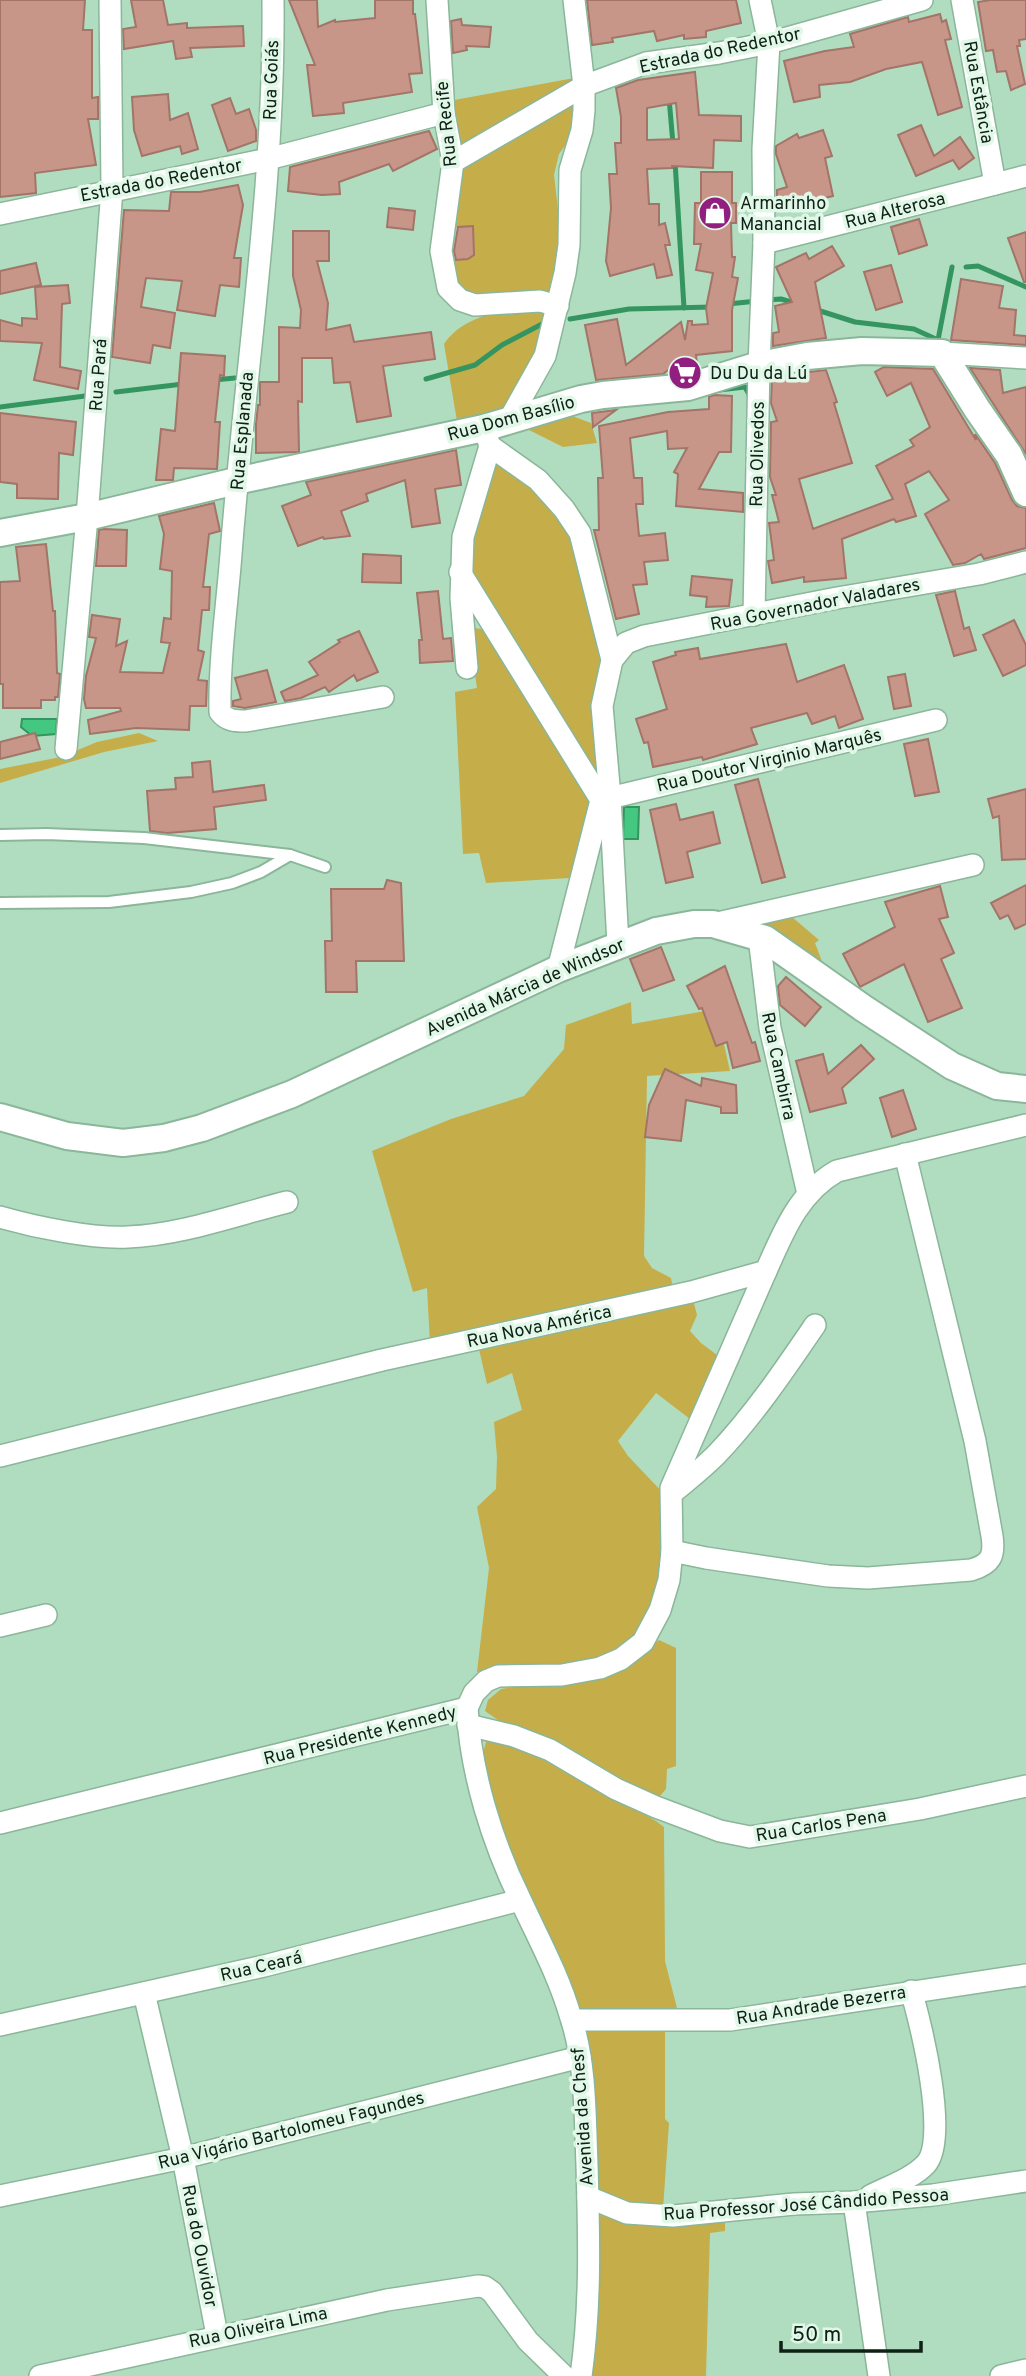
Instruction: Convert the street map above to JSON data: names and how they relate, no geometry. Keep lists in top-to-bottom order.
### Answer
{
  "streets": {
    "street": [
      "Estrada do Redentor",
      "Rua Goiás",
      "Rua Estância",
      "Rua Recife",
      "Rua Alterosa",
      "Rua Pará",
      "Rua Dom Basílio",
      "Rua Esplanada",
      "Rua Olivedos",
      "Rua Governador Valadares",
      "Rua Doutor Virginio Marquês",
      "Avenida Márcia de Windsor",
      "Rua Cambirra",
      "Rua Nova América",
      "Rua Presidente Kennedy",
      "Rua Carlos Pena",
      "Rua Ceará",
      "Rua Andrade Bezerra",
      "Avenida da Chesf",
      "Rua Vigário Bartolomeu Fagundes",
      "Rua Professor José Cândido Pessoa",
      "Rua do Ouvidor",
      "Rua Oliveira Lima"
    ]
  },
  "crossings": [
    ["Estrada do Redentor", "Rua Goiás"],
    ["Estrada do Redentor", "Rua Recife"],
    ["Estrada do Redentor", "Rua Pará"],
    ["Estrada do Redentor", "Rua Esplanada"],
    ["Estrada do Redentor", "Rua Olivedos"],
    ["Rua Goiás", "Rua Esplanada"],
    ["Rua Estância", "Rua Alterosa"],
    ["Rua Alterosa", "Rua Olivedos"],
    ["Rua Pará", "Rua Dom Basílio"],
    ["Rua Dom Basílio", "Rua Esplanada"],
    ["Rua Dom Basílio", "Rua Olivedos"],
    ["Rua Olivedos", "Rua Governador Valadares"],
    ["Avenida Márcia de Windsor", "Rua Cambirra"],
    ["Rua Nova América", "Rua Presidente Kennedy"],
    ["Rua Presidente Kennedy", "Rua Carlos Pena"],
    ["Rua Presidente Kennedy", "Avenida da Chesf"],
    ["Rua Carlos Pena", "Avenida da Chesf"],
    ["Rua Ceará", "Avenida da Chesf"],
    ["Rua Ceará", "Rua do Ouvidor"],
    ["Rua Andrade Bezerra", "Avenida da Chesf"],
    ["Avenida da Chesf", "Rua Vigário Bartolomeu Fagundes"],
    ["Avenida da Chesf", "Rua Professor José Cândido Pessoa"],
    ["Rua Vigário Bartolomeu Fagundes", "Rua do Ouvidor"],
    ["Rua do Ouvidor", "Rua Oliveira Lima"]
  ],
  "places": {
    "shop": ["Armarinho Manancial"],
    "supermarket": ["Du Du da Lú"]
  },
  "scale_bar": "50 m"
}
